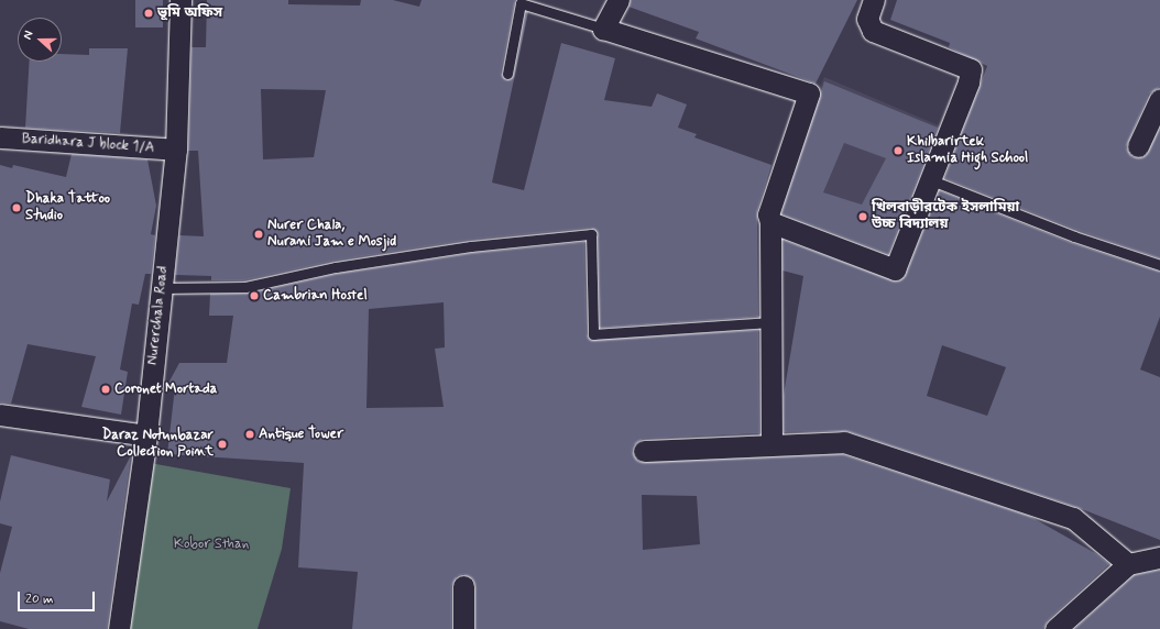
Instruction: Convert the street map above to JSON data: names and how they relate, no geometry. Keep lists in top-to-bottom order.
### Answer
{
  "streets": {
    "street": ["Baridhara J block 1/A", "Nurerchala Road"]
  },
  "crossings": [
    ["Baridhara J block 1/A", "Nurerchala Road"]
  ],
  "parks": ["Kobor Sthan"],
  "places": [
    "ভূমি অফিস",
    "Khilbarirtek Islamia High School",
    "Dhaka Tattoo Studio",
    "খিলবাড়ীরটেক ইসলামিয়া উচ্চ বিদ্যালয়",
    "Nurer Chala, Nurani Jam e Mosjid",
    "Cambrian Hostel",
    "Coronet Mortada",
    "Antique Tower",
    "Daraz Notunbazar Collection Point"
  ],
  "scale_bar": "20 m",
  "north": "left"
}
